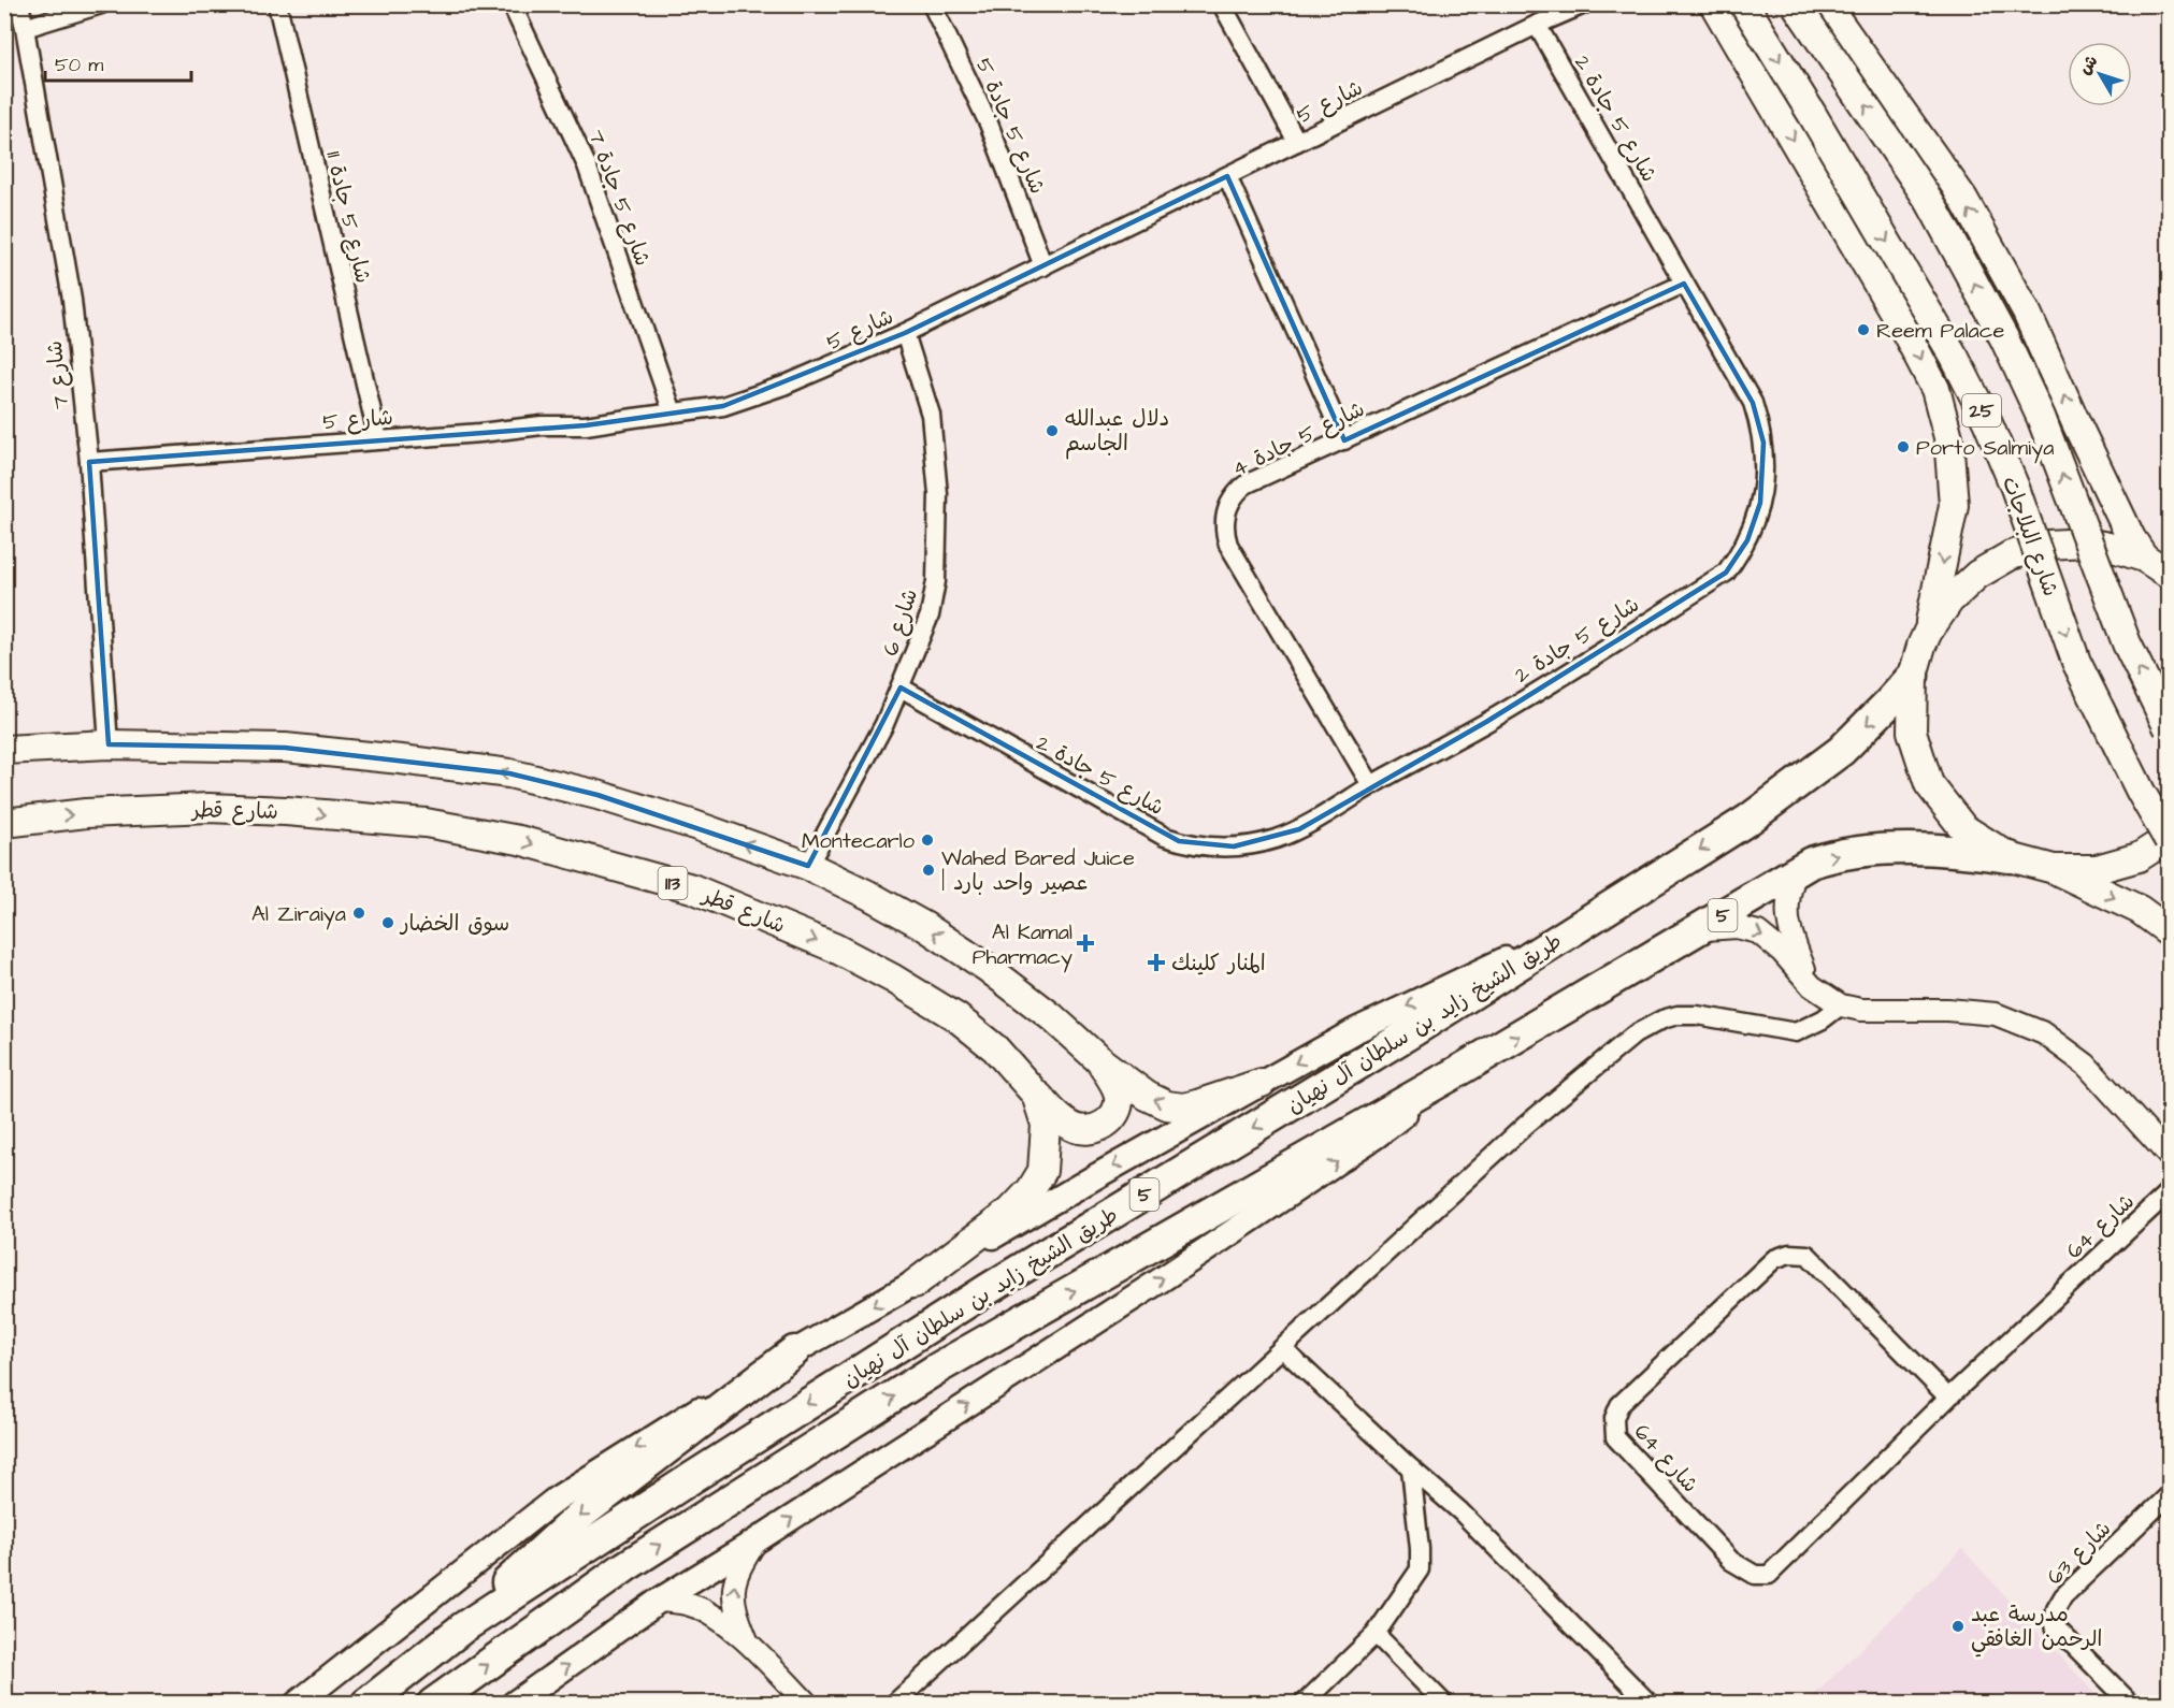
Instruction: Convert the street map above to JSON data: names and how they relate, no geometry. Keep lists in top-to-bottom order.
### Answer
{
  "streets": {
    "highway": ["5", "طريق الشيخ زايد بن سلطان آل نهيان"],
    "main road": [
      "25",
      "شارع البلاجات",
      "شارع قطر",
      "113"
    ],
    "street": [
      "شارع 5",
      "شارع 5 جادة 2",
      "شارع 5 جادة 5",
      "شارع 5 جادة 7",
      "شارع 5 جادة 11",
      "شارع 7",
      "شارع 5 جادة 4",
      "شارع 6",
      "شارع 64",
      "شارع 63"
    ]
  },
  "crossings": [
    ["شارع 5", "شارع 5 جادة 2"],
    ["شارع 5", "شارع 5 جادة 5"],
    ["شارع 5", "شارع 5 جادة 7"],
    ["شارع 5", "شارع 5 جادة 11"],
    ["شارع 5", "شارع 7"],
    ["شارع 5", "شارع 6"],
    ["شارع 5 جادة 2", "شارع 5 جادة 4"],
    ["شارع 5 جادة 2", "شارع 6"],
    ["شارع البلاجات", "5"],
    ["5", "طريق الشيخ زايد بن سلطان آل نهيان"]
  ],
  "places": {
    "other": [
      "Reem Palace",
      "دلال عبدالله الجاسم",
      "Porto Salmiya",
      "Montecarlo",
      "Wahed Bared Juice | عصير واحد بارد",
      "Al Ziraiya",
      "سوق الخضار",
      "مدرسة عبد الرحمن الغافقي"
    ],
    "health": ["Al Kamal Pharmacy", "المنار كلينك"]
  },
  "scale_bar": "50 m",
  "north": "top left"
}
